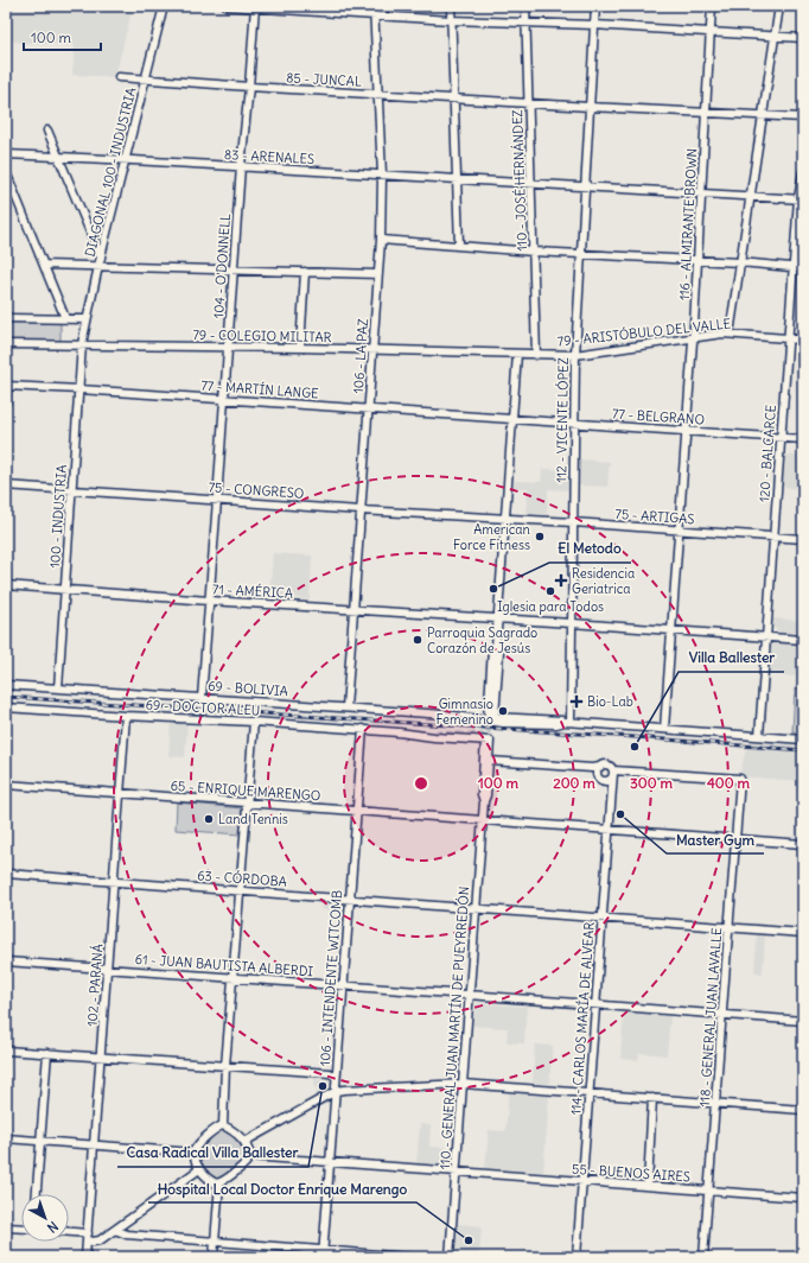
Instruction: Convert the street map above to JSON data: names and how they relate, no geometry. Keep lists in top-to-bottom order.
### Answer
{
  "streets": {
    "street": [
      "85 - JUNCAL",
      "83 - ARENALES",
      "DIAGONAL 100 - INDUSTRIA",
      "110 - JOSÉ HERNÁNDEZ",
      "116 - ALMIRANTE BROWN",
      "104 - O'DONNELL",
      "79 - ARISTÓBULO DEL VALLE",
      "79 - COLEGIO MILITAR",
      "106 - LA PAZ",
      "77 - MARTÍN LANGE",
      "77 - BELGRANO",
      "112 - VICENTE LÓPEZ",
      "120 - BALCARCE",
      "75 - CONGRESO",
      "100 - INDUSTRIA",
      "75 - ARTIGAS",
      "71 - AMÉRICA",
      "69 - BOLIVIA",
      "69 - DOCTOR ALEU",
      "65 - ENRIQUE MARENGO",
      "63 - CÓRDOBA",
      "61 - JUAN BAUTISTA ALBERDI",
      "106 - INTENDENTE WITCOMB",
      "102 - PARANÁ",
      "118 - GENERAL JUAN LAVALLE",
      "114 - CARLOS MARÍA DE ALVEAR",
      "110 - GENERAL JUAN MARTÍN DE PUEYRREDÓN",
      "55 - BUENOS AIRES"
    ]
  },
  "crossings": [
    ["85 - JUNCAL", "DIAGONAL 100 - INDUSTRIA"],
    ["85 - JUNCAL", "110 - JOSÉ HERNÁNDEZ"],
    ["85 - JUNCAL", "116 - ALMIRANTE BROWN"],
    ["85 - JUNCAL", "104 - O'DONNELL"],
    ["85 - JUNCAL", "106 - LA PAZ"],
    ["85 - JUNCAL", "112 - VICENTE LÓPEZ"],
    ["83 - ARENALES", "DIAGONAL 100 - INDUSTRIA"],
    ["83 - ARENALES", "110 - JOSÉ HERNÁNDEZ"],
    ["83 - ARENALES", "116 - ALMIRANTE BROWN"],
    ["83 - ARENALES", "104 - O'DONNELL"],
    ["83 - ARENALES", "106 - LA PAZ"],
    ["83 - ARENALES", "112 - VICENTE LÓPEZ"],
    ["83 - ARENALES", "120 - BALCARCE"],
    ["DIAGONAL 100 - INDUSTRIA", "79 - COLEGIO MILITAR"],
    ["DIAGONAL 100 - INDUSTRIA", "100 - INDUSTRIA"],
    ["110 - JOSÉ HERNÁNDEZ", "79 - ARISTÓBULO DEL VALLE"],
    ["116 - ALMIRANTE BROWN", "79 - ARISTÓBULO DEL VALLE"],
    ["116 - ALMIRANTE BROWN", "77 - BELGRANO"],
    ["116 - ALMIRANTE BROWN", "75 - ARTIGAS"],
    ["116 - ALMIRANTE BROWN", "71 - AMÉRICA"],
    ["104 - O'DONNELL", "79 - COLEGIO MILITAR"],
    ["104 - O'DONNELL", "77 - MARTÍN LANGE"],
    ["104 - O'DONNELL", "75 - CONGRESO"],
    ["104 - O'DONNELL", "71 - AMÉRICA"],
    ["104 - O'DONNELL", "69 - BOLIVIA"],
    ["79 - ARISTÓBULO DEL VALLE", "79 - COLEGIO MILITAR"],
    ["79 - ARISTÓBULO DEL VALLE", "112 - VICENTE LÓPEZ"],
    ["79 - ARISTÓBULO DEL VALLE", "120 - BALCARCE"],
    ["79 - COLEGIO MILITAR", "106 - LA PAZ"],
    ["79 - COLEGIO MILITAR", "100 - INDUSTRIA"],
    ["106 - LA PAZ", "77 - MARTÍN LANGE"],
    ["106 - LA PAZ", "75 - CONGRESO"],
    ["106 - LA PAZ", "71 - AMÉRICA"],
    ["106 - LA PAZ", "69 - BOLIVIA"],
    ["77 - MARTÍN LANGE", "77 - BELGRANO"],
    ["77 - MARTÍN LANGE", "100 - INDUSTRIA"],
    ["77 - BELGRANO", "112 - VICENTE LÓPEZ"],
    ["77 - BELGRANO", "120 - BALCARCE"],
    ["112 - VICENTE LÓPEZ", "75 - ARTIGAS"],
    ["112 - VICENTE LÓPEZ", "71 - AMÉRICA"],
    ["112 - VICENTE LÓPEZ", "69 - BOLIVIA"],
    ["120 - BALCARCE", "75 - ARTIGAS"],
    ["120 - BALCARCE", "71 - AMÉRICA"],
    ["75 - CONGRESO", "100 - INDUSTRIA"],
    ["75 - CONGRESO", "75 - ARTIGAS"],
    ["100 - INDUSTRIA", "71 - AMÉRICA"],
    ["100 - INDUSTRIA", "69 - BOLIVIA"],
    ["69 - DOCTOR ALEU", "106 - INTENDENTE WITCOMB"],
    ["69 - DOCTOR ALEU", "102 - PARANÁ"],
    ["69 - DOCTOR ALEU", "110 - GENERAL JUAN MARTÍN DE PUEYRREDÓN"],
    ["65 - ENRIQUE MARENGO", "106 - INTENDENTE WITCOMB"],
    ["65 - ENRIQUE MARENGO", "102 - PARANÁ"],
    ["65 - ENRIQUE MARENGO", "118 - GENERAL JUAN LAVALLE"],
    ["65 - ENRIQUE MARENGO", "114 - CARLOS MARÍA DE ALVEAR"],
    ["65 - ENRIQUE MARENGO", "110 - GENERAL JUAN MARTÍN DE PUEYRREDÓN"],
    ["63 - CÓRDOBA", "106 - INTENDENTE WITCOMB"],
    ["63 - CÓRDOBA", "102 - PARANÁ"],
    ["63 - CÓRDOBA", "118 - GENERAL JUAN LAVALLE"],
    ["63 - CÓRDOBA", "114 - CARLOS MARÍA DE ALVEAR"],
    ["63 - CÓRDOBA", "110 - GENERAL JUAN MARTÍN DE PUEYRREDÓN"],
    ["61 - JUAN BAUTISTA ALBERDI", "106 - INTENDENTE WITCOMB"],
    ["61 - JUAN BAUTISTA ALBERDI", "102 - PARANÁ"],
    ["61 - JUAN BAUTISTA ALBERDI", "118 - GENERAL JUAN LAVALLE"],
    ["61 - JUAN BAUTISTA ALBERDI", "114 - CARLOS MARÍA DE ALVEAR"],
    ["61 - JUAN BAUTISTA ALBERDI", "110 - GENERAL JUAN MARTÍN DE PUEYRREDÓN"],
    ["106 - INTENDENTE WITCOMB", "55 - BUENOS AIRES"],
    ["118 - GENERAL JUAN LAVALLE", "114 - CARLOS MARÍA DE ALVEAR"],
    ["118 - GENERAL JUAN LAVALLE", "55 - BUENOS AIRES"],
    ["114 - CARLOS MARÍA DE ALVEAR", "55 - BUENOS AIRES"],
    ["110 - GENERAL JUAN MARTÍN DE PUEYRREDÓN", "55 - BUENOS AIRES"]
  ],
  "places": {
    "other": [
      "American Force Fitness",
      "El Metodo",
      "Iglesia para Todos",
      "Parroquia Sagrado Corazón de Jesús",
      "Gimnasio Femenino",
      "Villa Ballester",
      "Master Gym",
      "Land Tennis",
      "Casa Radical Villa Ballester",
      "Hospital Local Doctor Enrique Marengo"
    ],
    "health": ["Residencia Geriatrica", "Bio-Lab"]
  },
  "scale_bar": "100 m",
  "north": "bottom right",
  "rings": [
    "100 m",
    "200 m",
    "300 m",
    "400 m"
  ]
}
